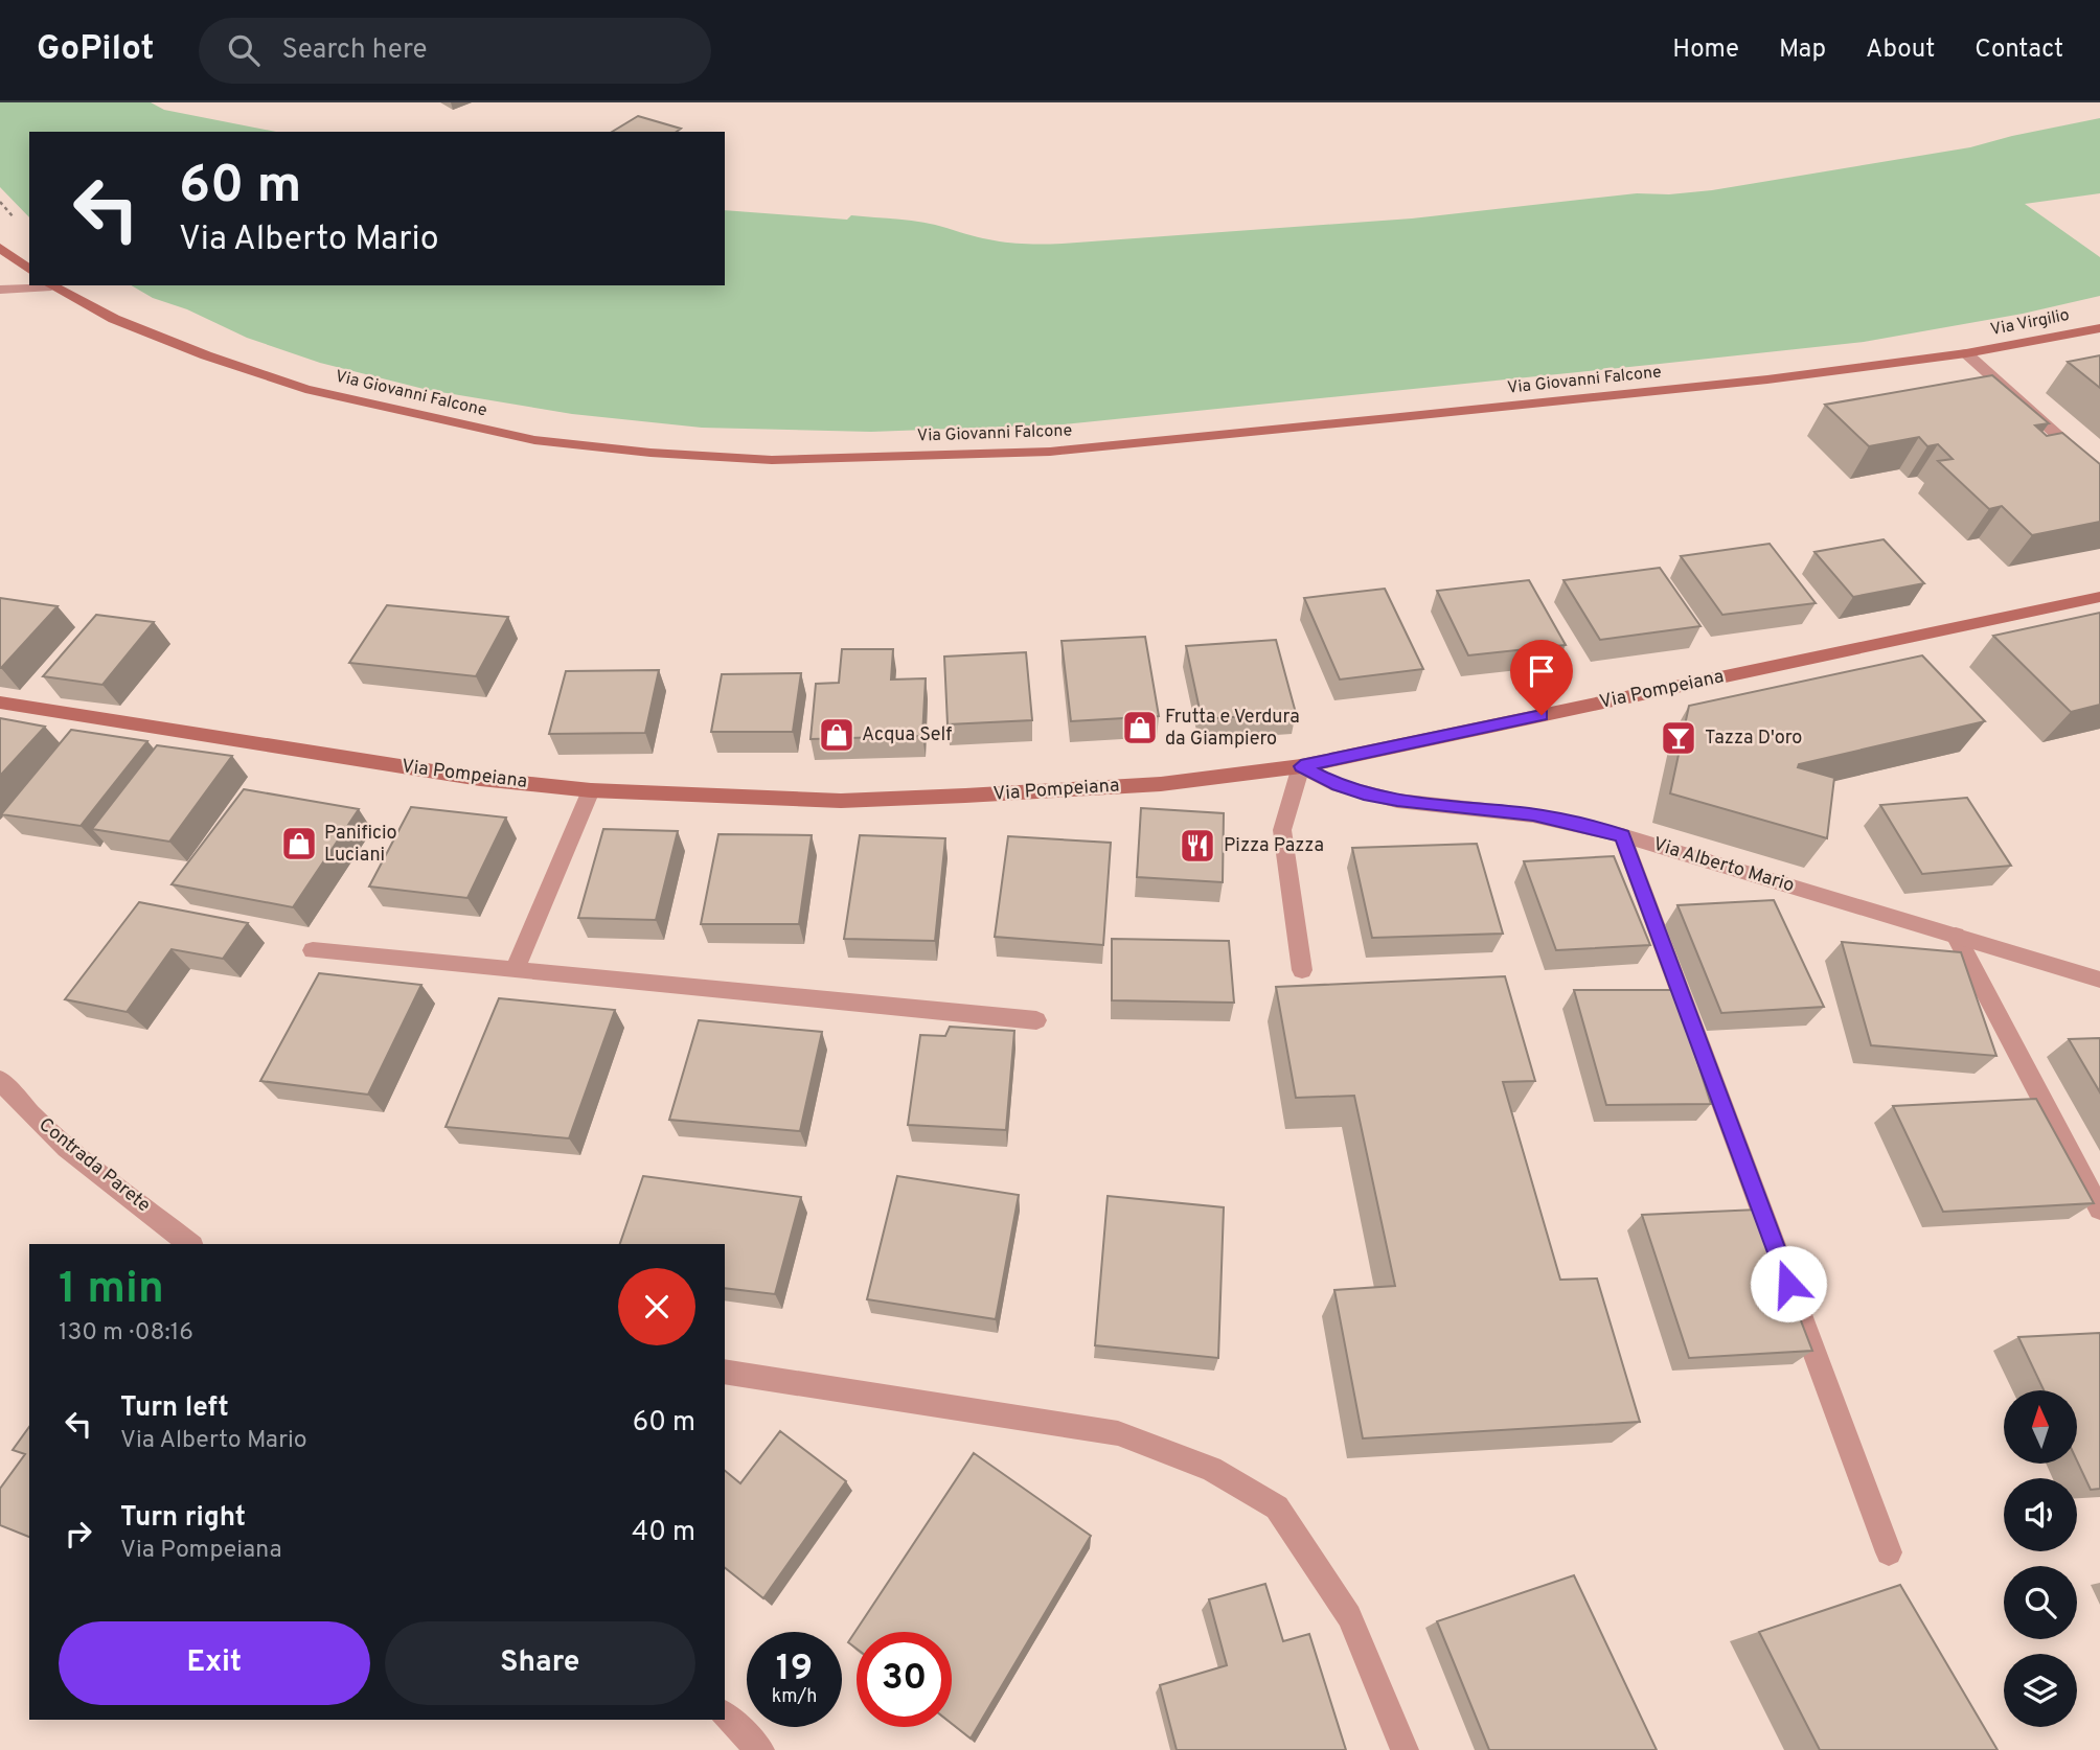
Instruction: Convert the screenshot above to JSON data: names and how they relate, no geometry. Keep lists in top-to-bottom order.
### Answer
{
  "streets": {
    "main road": ["Via Virgilio", "Via Giovanni Falcone", "Via Pompeiana"],
    "street": ["Via Alberto Mario", "Contrada Parete"]
  },
  "crossings": [
    ["Via Virgilio", "Via Giovanni Falcone"],
    ["Via Pompeiana", "Via Alberto Mario"]
  ],
  "places": {
    "shop": ["Frutta e Verdura da Giampiero", "Acqua Self", "Panificio Luciani"],
    "bar": ["Tazza D'oro"],
    "restaurant": ["Pizza Pazza"]
  },
  "north": "top",
  "page": {
    "header": "GoPilot",
    "search": "Search here",
    "nav": [
      "Home",
      "Map",
      "About",
      "Contact"
    ],
    "turn": ["60 m", "Via Alberto Mario"],
    "heading": ["1 min", "130 m · 08:16"],
    "list": [
      {
        "name": "Turn left",
        "note": "Via Alberto Mario",
        "value": "60 m"
      },
      {
        "name": "Turn right",
        "note": "Via Pompeiana",
        "value": "40 m"
      }
    ],
    "buttons": ["Exit", "Share"],
    "speed": "19 km/h",
    "limit": "30"
  }
}
